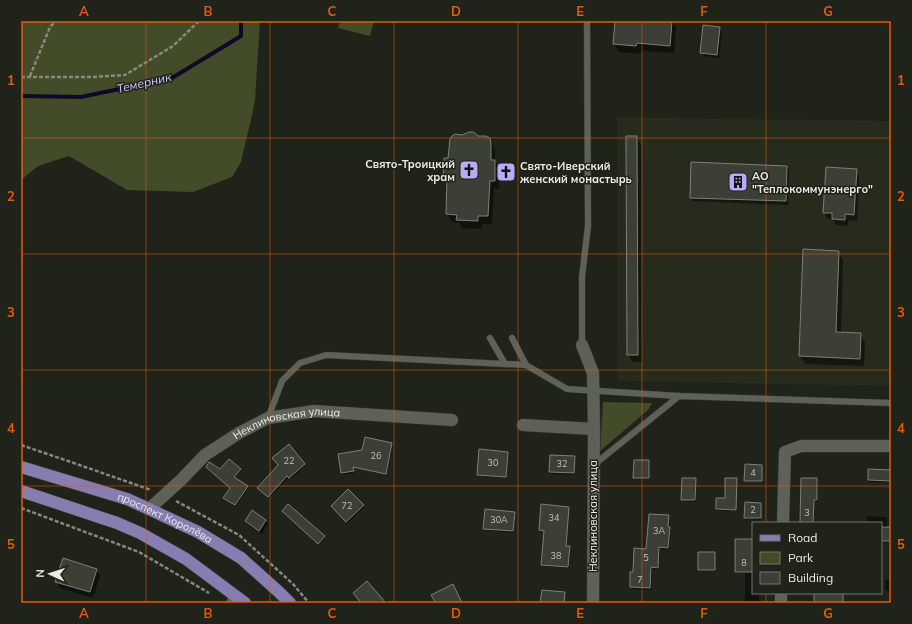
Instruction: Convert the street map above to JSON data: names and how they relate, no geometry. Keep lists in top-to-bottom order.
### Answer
{
  "streets": {
    "main road": ["проспект Королёва"],
    "street": ["Неклиновская улица"]
  },
  "crossings": [
    ["Неклиновская улица", "проспект Королёва"]
  ],
  "water": ["Темерник"],
  "places": {
    "church": ["Свято-Троицкий храм", "Свято-Иверский женский монастырь"],
    "building": ["АО \"Теплокоммунэнерго\""]
  },
  "house_numbers": [
    "26",
    "22",
    "30",
    "32",
    "4",
    "72",
    "2",
    "3",
    "34",
    "30А",
    "3А",
    "38",
    "5",
    "8",
    "7"
  ],
  "legend": ["Road", "Park", "Building"],
  "north": "left",
  "grid": {
    "columns": [
      "A",
      "B",
      "C",
      "D",
      "E",
      "F",
      "G"
    ],
    "rows": [
      "1",
      "2",
      "3",
      "4",
      "5"
    ]
  }
}
